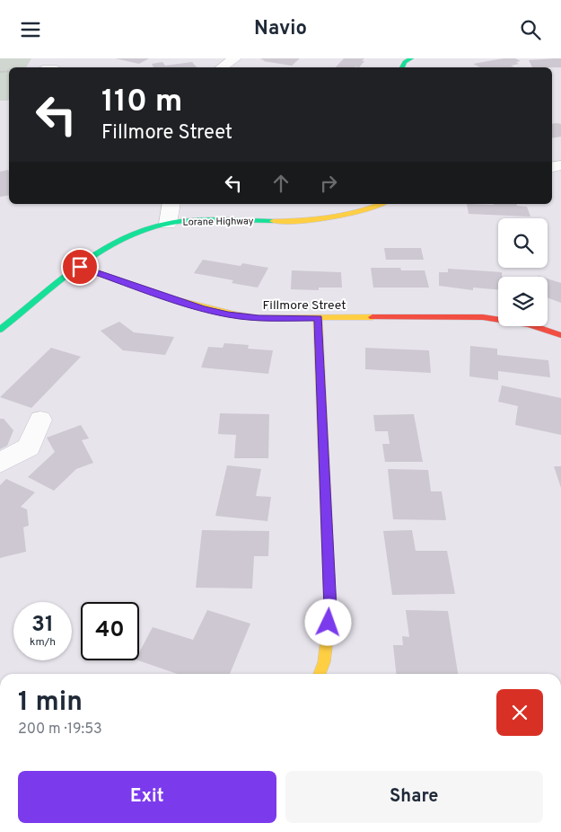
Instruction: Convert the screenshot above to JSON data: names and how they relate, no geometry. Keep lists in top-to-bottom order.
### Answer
{
  "streets": {
    "street": ["Lorane Highway", "Fillmore Street"]
  },
  "crossings": [
    ["Lorane Highway", "Fillmore Street"]
  ],
  "page": {
    "header": "Navio",
    "turn": ["110 m", "Fillmore Street"],
    "speed": "31 km/h",
    "limit": "40",
    "heading": ["1 min", "200 m · 19:53"],
    "buttons": ["Exit", "Share"]
  }
}
